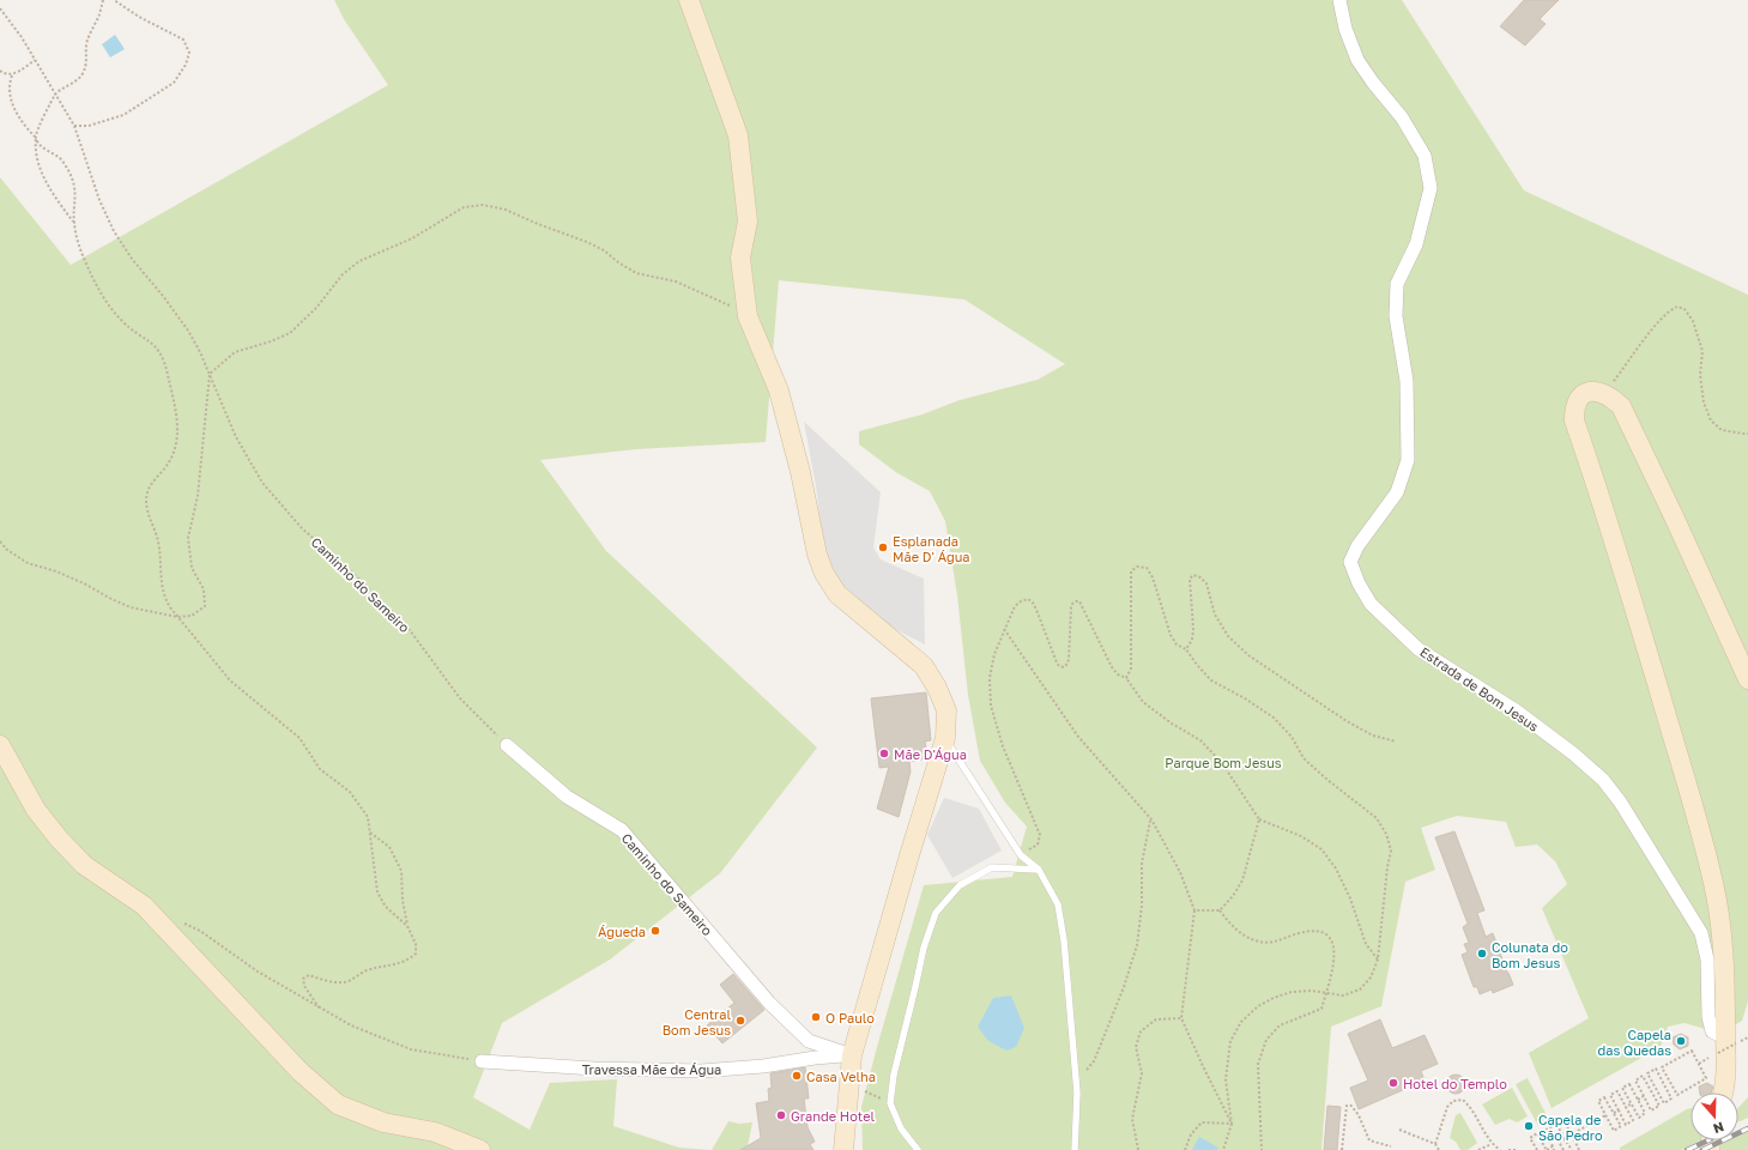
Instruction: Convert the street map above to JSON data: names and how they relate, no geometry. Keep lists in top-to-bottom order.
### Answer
{
  "streets": {
    "street": ["Caminho do Sameiro", "Estrada de Bom Jesus", "Travessa Mãe de Água"]
  },
  "crossings": [
    ["Caminho do Sameiro", "Travessa Mãe de Água"]
  ],
  "parks": ["Parque Bom Jesus"],
  "places": [
    "Esplanada Mãe D' Água",
    "Mãe D'Água",
    "Águeda",
    "Colunata do Bom Jesus",
    "O Paulo",
    "Central Bom Jesus",
    "Capela das Quedas",
    "Casa Velha",
    "Hotel do Templo",
    "Grande Hotel",
    "Capela de São Pedro"
  ],
  "north": "bottom"
}
